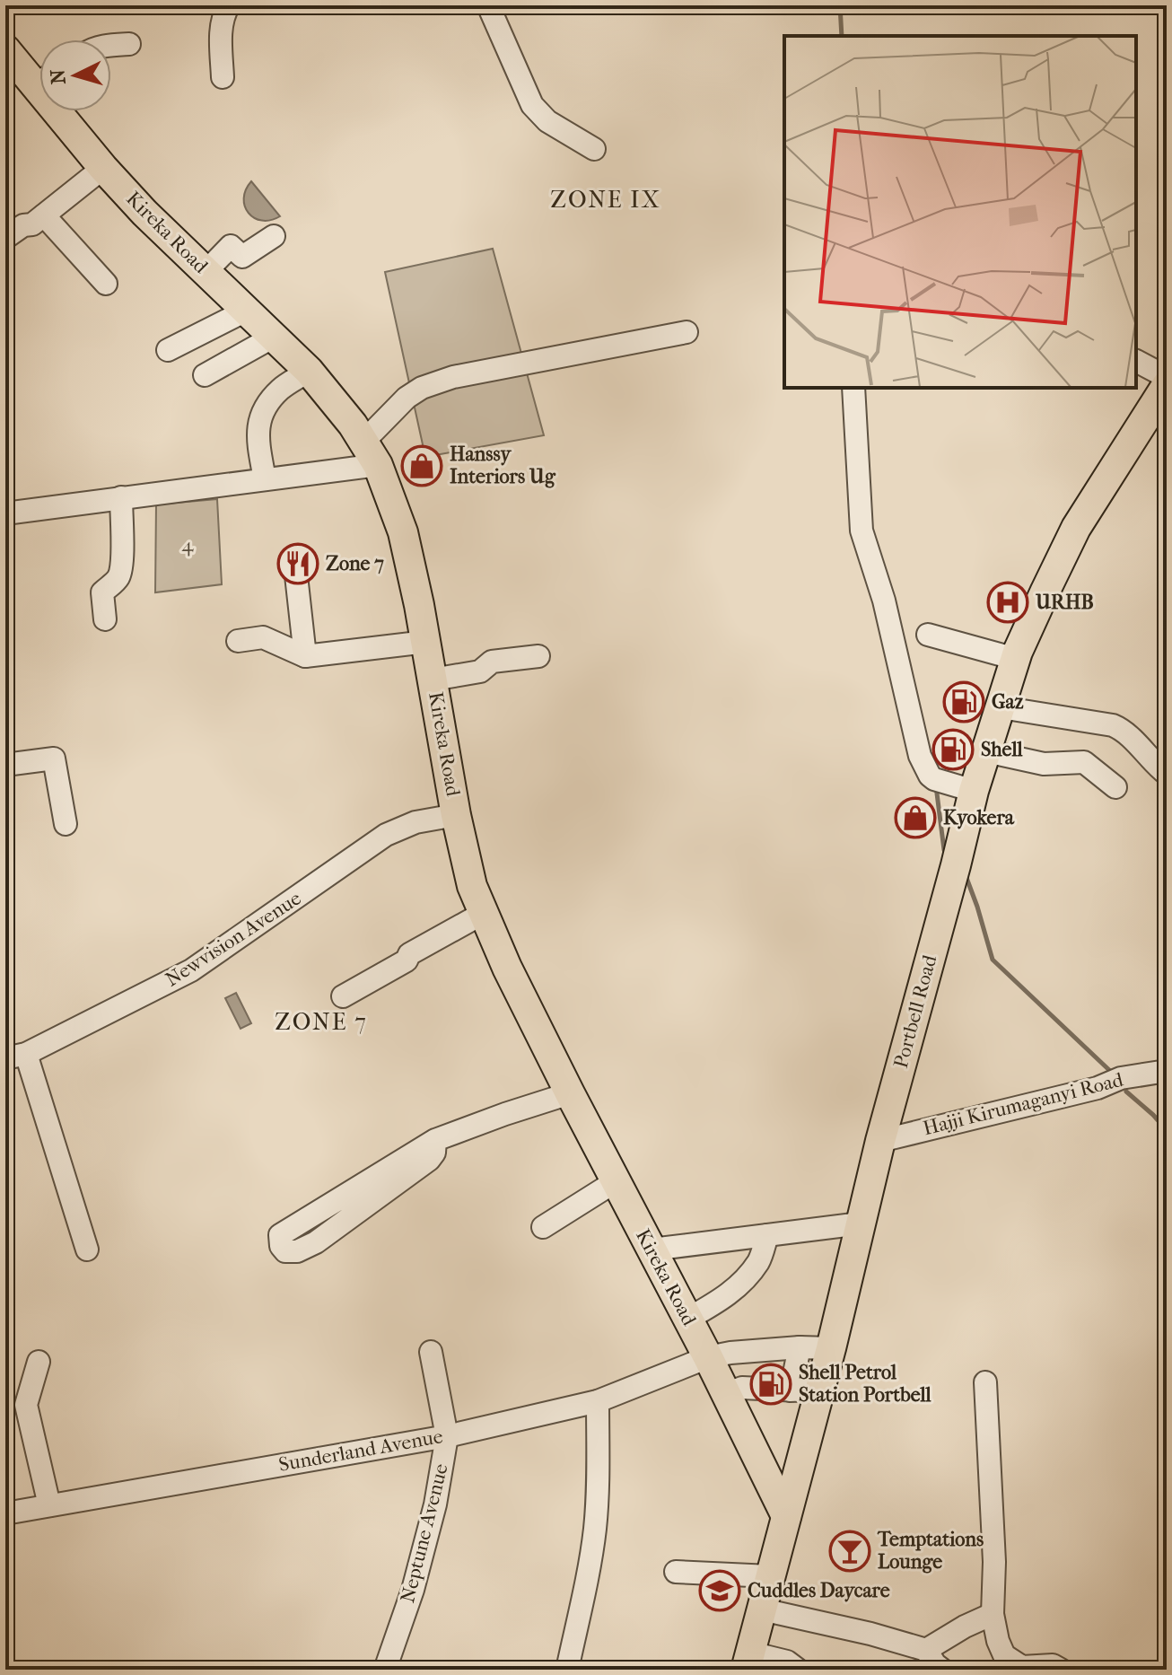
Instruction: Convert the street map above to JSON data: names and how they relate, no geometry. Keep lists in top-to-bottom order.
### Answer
{
  "streets": {
    "main road": ["Kireka Road", "Portbell Road"],
    "street": [
      "Newvision Avenue",
      "Hajji Kirumaganyi Road",
      "Sunderland Avenue",
      "Neptune Avenue"
    ]
  },
  "crossings": [
    ["Kireka Road", "Newvision Avenue"],
    ["Kireka Road", "Portbell Road"],
    ["Kireka Road", "Sunderland Avenue"],
    ["Portbell Road", "Hajji Kirumaganyi Road"],
    ["Portbell Road", "Sunderland Avenue"],
    ["Sunderland Avenue", "Neptune Avenue"]
  ],
  "districts": ["ZONE IX", "ZONE 7"],
  "parks": ["4"],
  "places": {
    "shop": ["Hanssy Interiors Ug", "Kyokera"],
    "restaurant": ["Zone 7"],
    "hospital": ["URHB"],
    "fuel station": ["Gaz", "Shell", "Shell Petrol Station Portbell"],
    "bar": ["Temptations Lounge"],
    "school or university": ["Cuddles Daycare"]
  },
  "north": "left"
}
